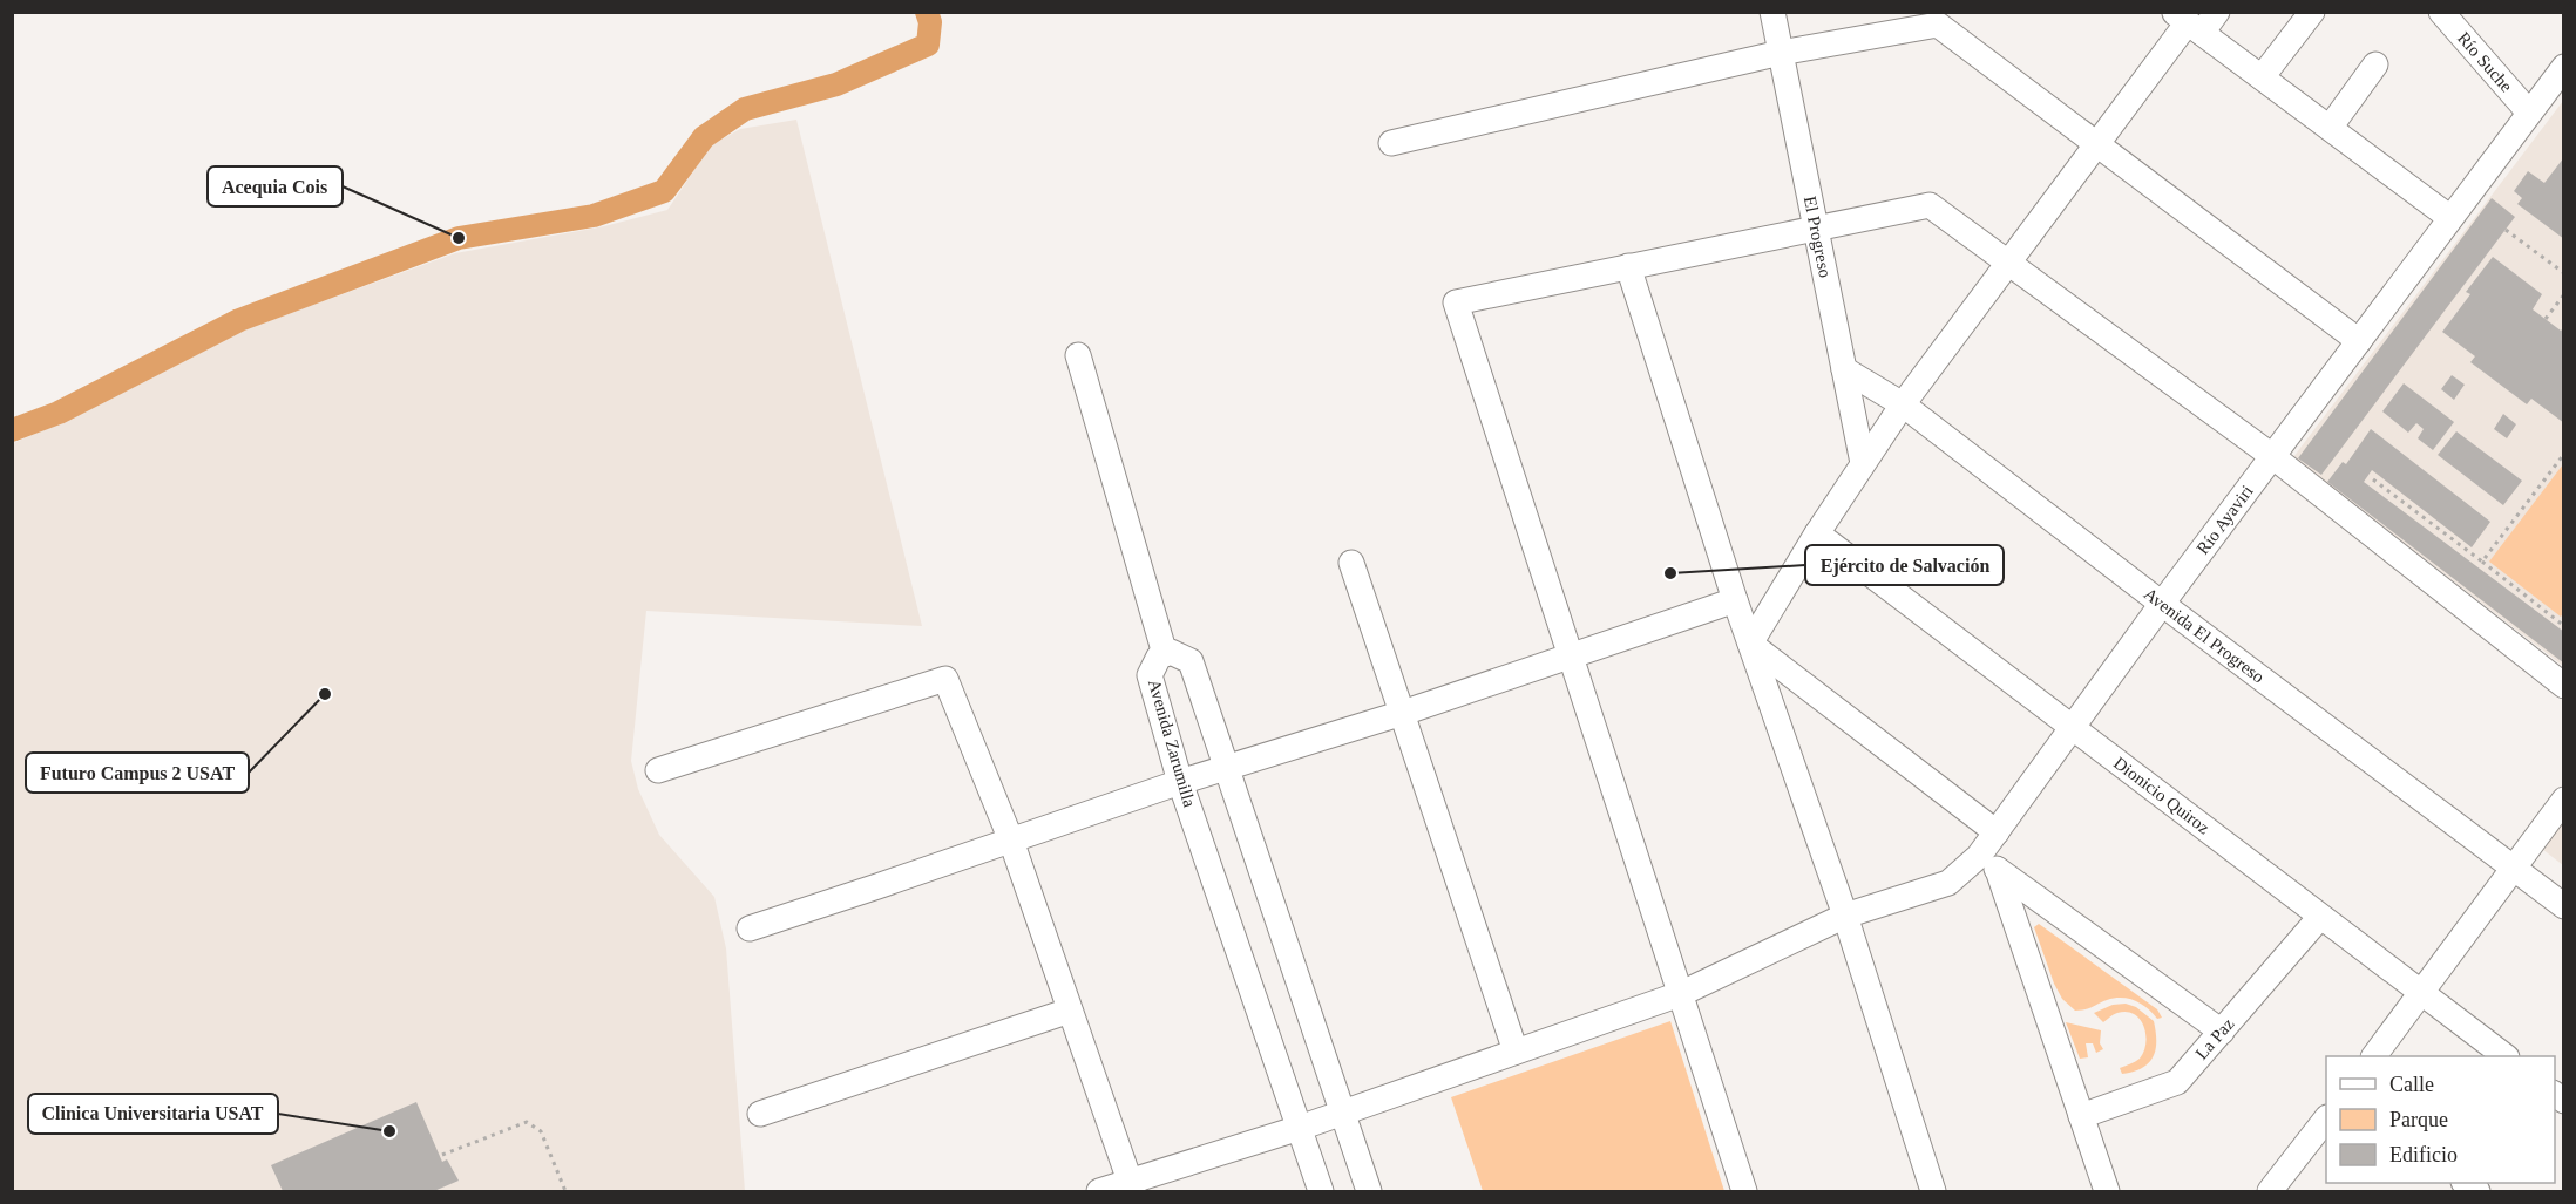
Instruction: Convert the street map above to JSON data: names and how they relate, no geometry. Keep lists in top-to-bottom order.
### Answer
{
  "streets": {
    "street": [
      "Río Suche",
      "El Progreso",
      "Río Ayaviri",
      "Avenida El Progreso",
      "Avenida Zarumilla",
      "Dionicio Quiroz",
      "La Paz"
    ]
  },
  "crossings": [
    ["Río Suche", "Río Ayaviri"],
    ["El Progreso", "Avenida El Progreso"],
    ["Río Ayaviri", "Avenida El Progreso"],
    ["Río Ayaviri", "Avenida Zarumilla"],
    ["Río Ayaviri", "Dionicio Quiroz"],
    ["Dionicio Quiroz", "La Paz"]
  ],
  "places": [
    "Acequia Cois",
    "Ejército de Salvación",
    "Futuro Campus 2 USAT",
    "Clinica Universitaria USAT"
  ],
  "legend": ["Calle", "Parque", "Edificio"]
}
